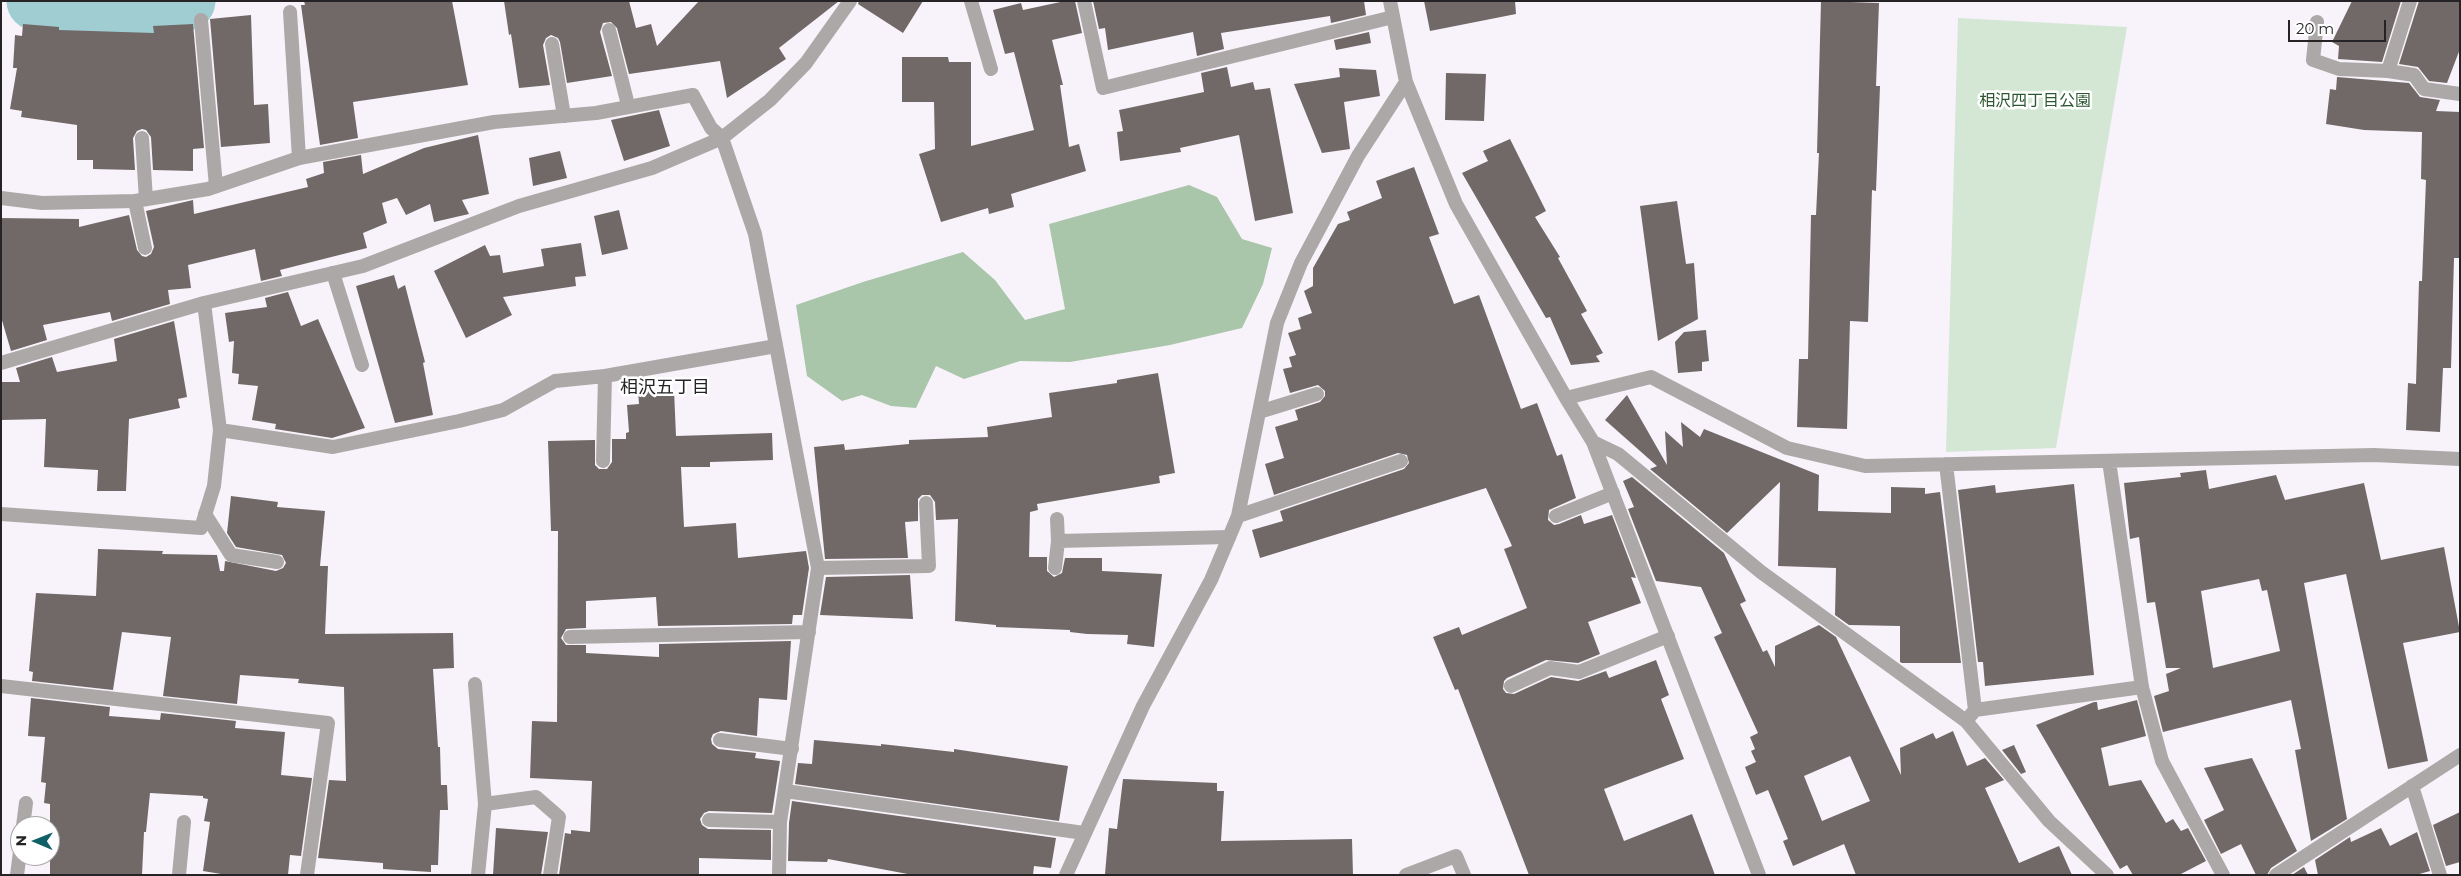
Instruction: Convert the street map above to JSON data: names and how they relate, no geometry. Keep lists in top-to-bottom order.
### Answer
{
  "districts": ["相沢五丁目"],
  "parks": ["相沢四丁目公園"],
  "scale_bar": "20 m",
  "north": "left"
}
